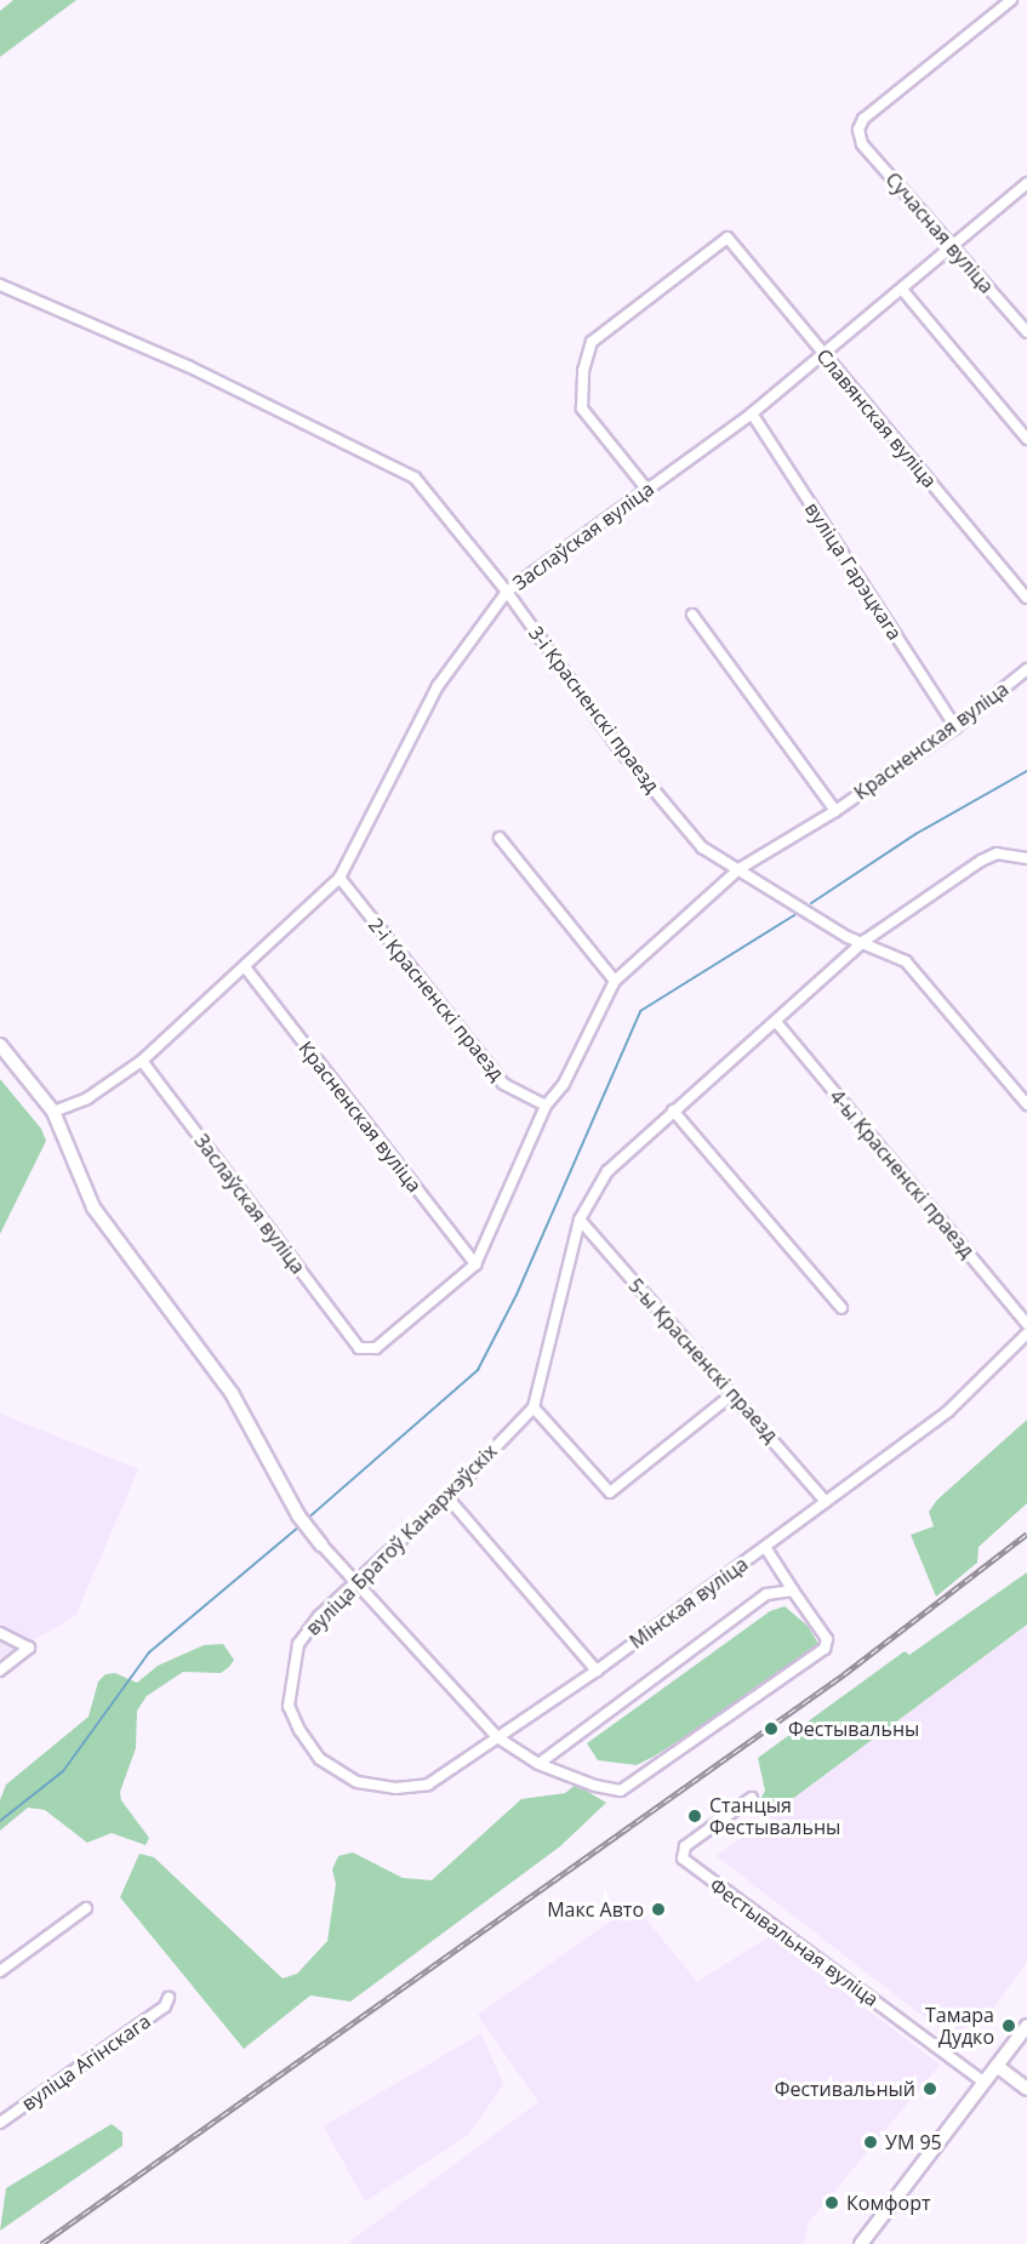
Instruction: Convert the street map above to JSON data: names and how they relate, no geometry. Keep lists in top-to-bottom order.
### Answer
{
  "streets": {
    "street": [
      "Сучасная вуліца",
      "Славянская вуліца",
      "Заслаўская вуліца",
      "вуліца Гарэцкага",
      "3-і Красненскі праезд",
      "Красненская вуліца",
      "2-і Красненскі праезд",
      "4-ы Красненскі праезд",
      "5-ы Красненскі праезд",
      "вуліца Братоў Канаржэўскіх",
      "Мінская вуліца",
      "Фестывальная вуліца",
      "вуліца Агінскага"
    ]
  },
  "crossings": [
    ["Сучасная вуліца", "Заслаўская вуліца"],
    ["Славянская вуліца", "Заслаўская вуліца"],
    ["Заслаўская вуліца", "вуліца Гарэцкага"],
    ["Заслаўская вуліца", "3-і Красненскі праезд"],
    ["Заслаўская вуліца", "Красненская вуліца"],
    ["Заслаўская вуліца", "2-і Красненскі праезд"],
    ["вуліца Гарэцкага", "Красненская вуліца"],
    ["3-і Красненскі праезд", "Красненская вуліца"],
    ["Красненская вуліца", "2-і Красненскі праезд"],
    ["5-ы Красненскі праезд", "Мінская вуліца"],
    ["вуліца Братоў Канаржэўскіх", "Мінская вуліца"]
  ],
  "places": [
    "Фестывальны",
    "Станцыя Фестывальны",
    "Макс Авто",
    "Тамара Дудко",
    "Фестивальный",
    "УМ 95",
    "Комфорт"
  ]
}
